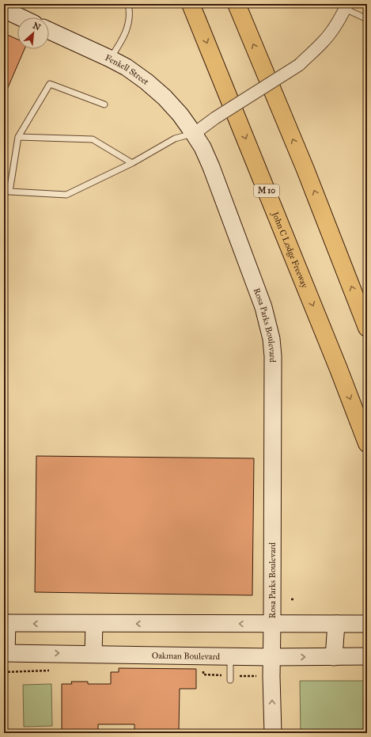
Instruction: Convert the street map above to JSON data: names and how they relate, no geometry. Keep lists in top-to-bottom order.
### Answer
{
  "streets": {
    "highway": ["M 10", "John C Lodge Freeway"],
    "street": ["Fenkell Street", "Rosa Parks Boulevard", "Oakman Boulevard"]
  },
  "crossings": [
    ["Fenkell Street", "Rosa Parks Boulevard"],
    ["Rosa Parks Boulevard", "Oakman Boulevard"]
  ],
  "north": "top right"
}
